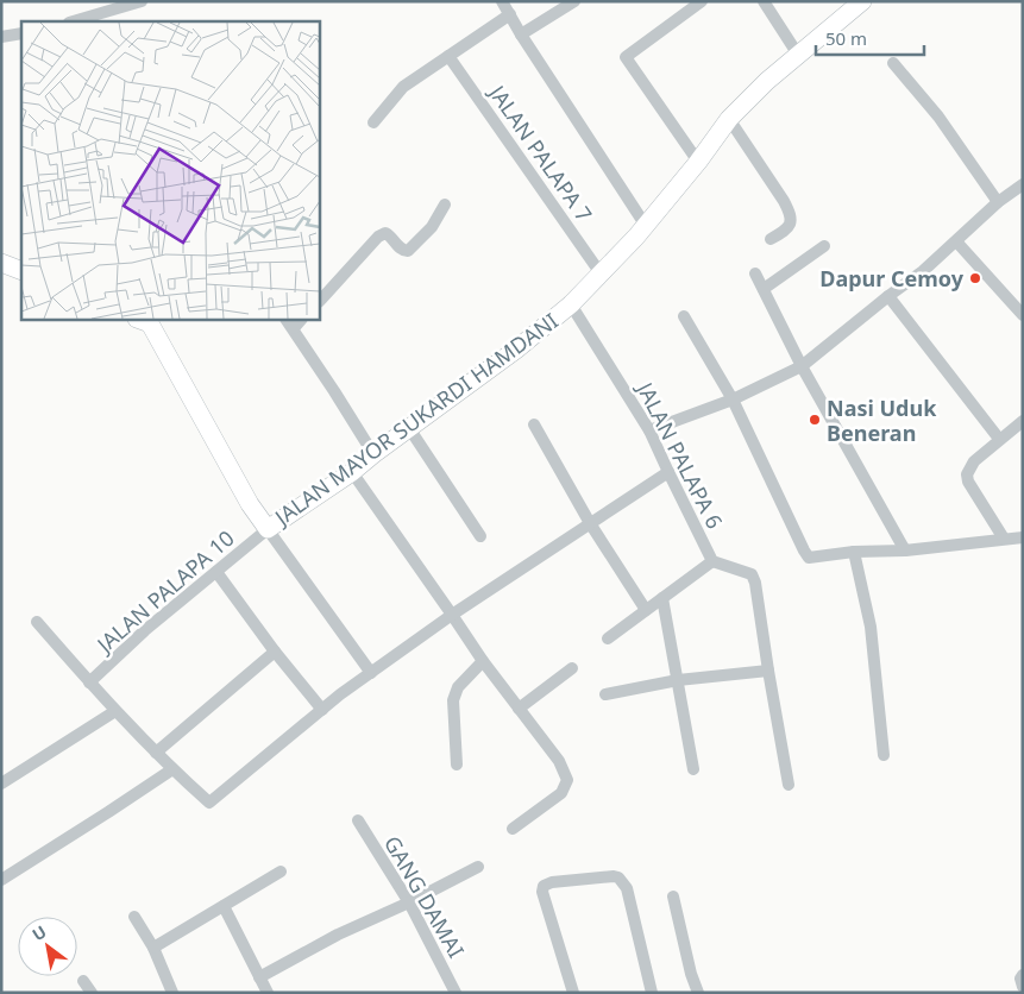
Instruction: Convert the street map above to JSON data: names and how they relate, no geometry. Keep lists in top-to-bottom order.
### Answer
{
  "streets": {
    "street": [
      "JALAN PALAPA 7",
      "JALAN MAYOR SUKARDI HAMDANI",
      "JALAN PALAPA 6",
      "JALAN PALAPA 10",
      "GANG DAMAI"
    ]
  },
  "crossings": [
    ["JALAN PALAPA 7", "JALAN MAYOR SUKARDI HAMDANI"],
    ["JALAN MAYOR SUKARDI HAMDANI", "JALAN PALAPA 6"],
    ["JALAN MAYOR SUKARDI HAMDANI", "JALAN PALAPA 10"]
  ],
  "places": ["Dapur Cemoy", "Nasi Uduk Beneran"],
  "scale_bar": "50 m",
  "north": "top left"
}
